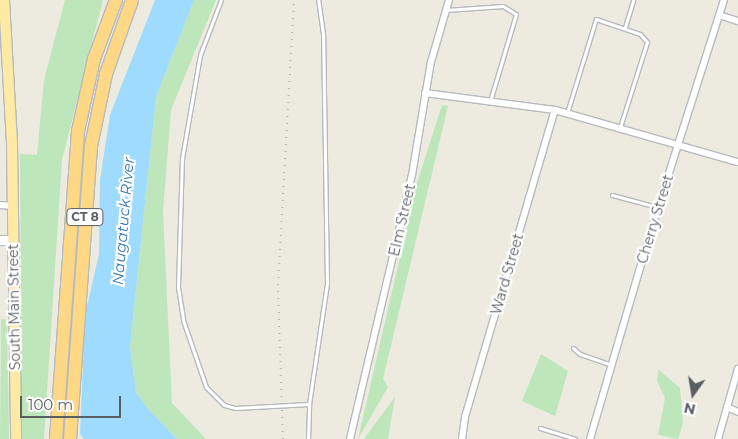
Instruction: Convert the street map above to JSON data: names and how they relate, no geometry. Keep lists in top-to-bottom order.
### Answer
{
  "streets": {
    "highway": ["CT 8"],
    "main road": ["South Main Street"],
    "street": ["Cherry Street", "Elm Street", "Ward Street"]
  },
  "water": ["Naugatuck River"],
  "scale_bar": "100 m",
  "north": "bottom"
}
